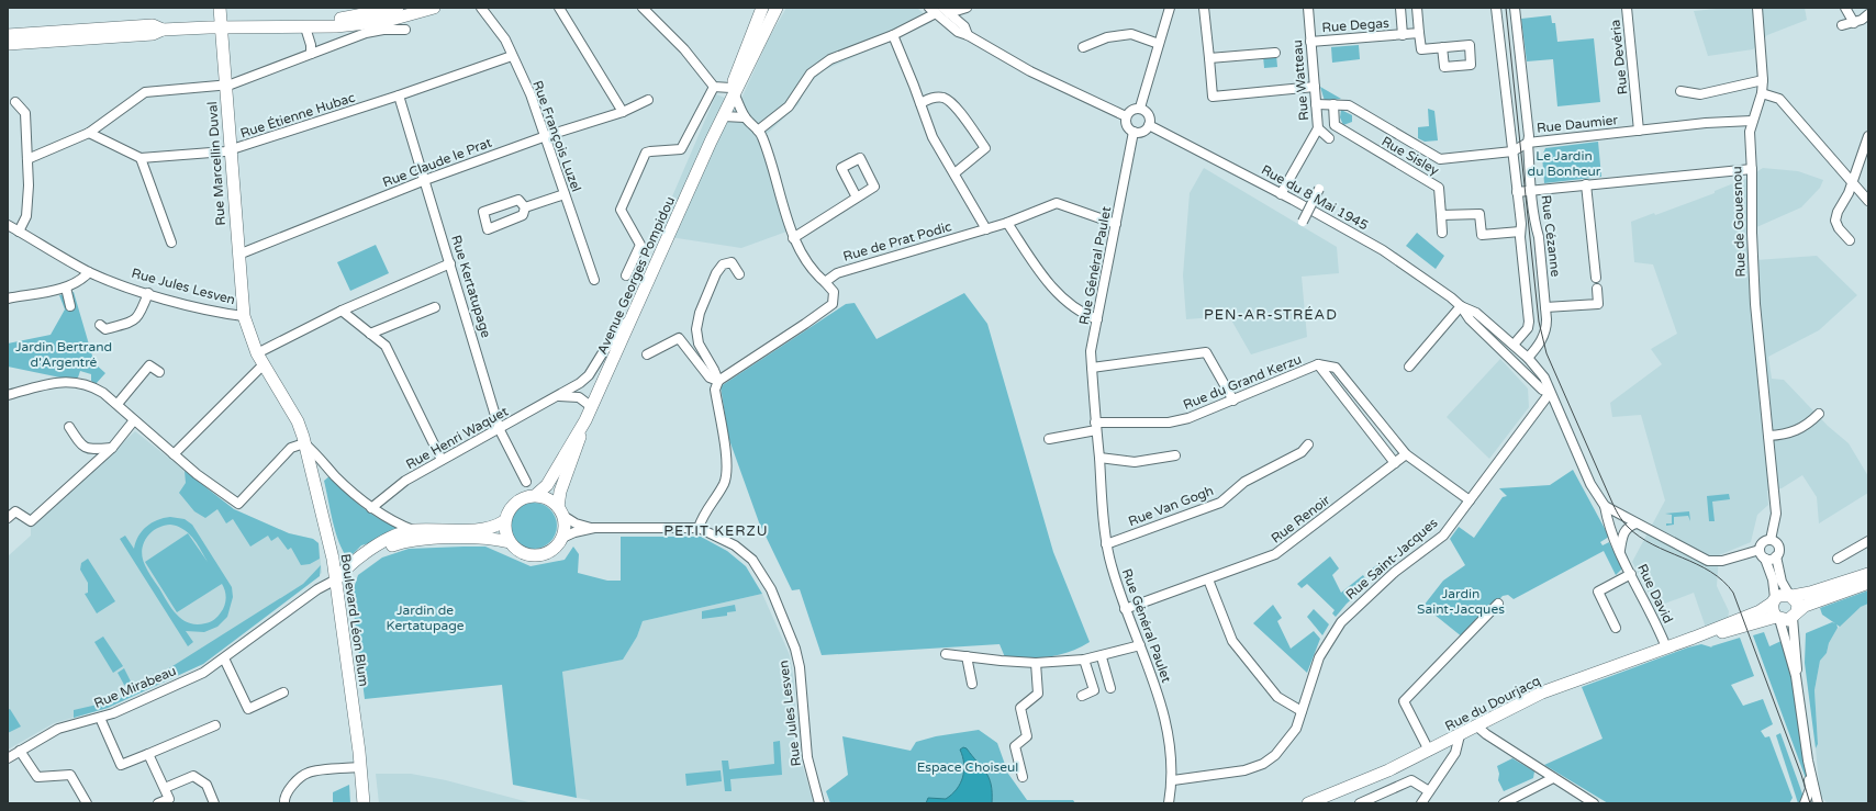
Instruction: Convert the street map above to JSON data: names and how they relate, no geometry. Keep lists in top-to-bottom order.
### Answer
{
  "streets": {
    "main road": [
      "Rue Marcellin Duval",
      "Avenue Georges Pompidou",
      "Rue Jules Lesven",
      "Boulevard Léon Blum",
      "Rue du Dourjacq"
    ],
    "street": [
      "Rue Degas",
      "Rue Devéria",
      "Rue Watteau",
      "Rue Étienne Hubac",
      "Rue Daumier",
      "Rue François Luzel",
      "Rue Sisley",
      "Rue Claude le Prat",
      "Rue du 8 Mai 1945",
      "Rue de Gouesnou",
      "Rue Cézanne",
      "Rue de Prat Podic",
      "Rue Général Paulet",
      "Rue Kertatupage",
      "Rue du Grand Kerzu",
      "Rue Henri Waquet",
      "Rue Van Gogh",
      "Rue Renoir",
      "Rue Saint-Jacques",
      "Rue David",
      "Rue Mirabeau"
    ]
  },
  "crossings": [
    ["Rue Degas", "Rue Watteau"],
    ["Rue Devéria", "Rue Daumier"],
    ["Rue Watteau", "Rue Daumier"],
    ["Rue Watteau", "Rue du 8 Mai 1945"],
    ["Rue Étienne Hubac", "Rue François Luzel"],
    ["Rue Étienne Hubac", "Rue Marcellin Duval"],
    ["Rue Étienne Hubac", "Rue Kertatupage"],
    ["Rue Daumier", "Rue Sisley"],
    ["Rue Daumier", "Rue de Gouesnou"],
    ["Rue Daumier", "Rue Cézanne"],
    ["Rue François Luzel", "Rue Claude le Prat"],
    ["Rue Claude le Prat", "Rue Marcellin Duval"],
    ["Rue Claude le Prat", "Rue Kertatupage"],
    ["Rue Marcellin Duval", "Rue Jules Lesven"],
    ["Rue du 8 Mai 1945", "Rue de Gouesnou"],
    ["Rue du 8 Mai 1945", "Rue Cézanne"],
    ["Rue du 8 Mai 1945", "Rue Général Paulet"],
    ["Rue du 8 Mai 1945", "Rue Saint-Jacques"],
    ["Rue du 8 Mai 1945", "Rue David"],
    ["Rue de Prat Podic", "Rue Général Paulet"],
    ["Rue Général Paulet", "Rue du Grand Kerzu"],
    ["Rue Général Paulet", "Rue Van Gogh"],
    ["Rue Général Paulet", "Rue Renoir"],
    ["Rue Général Paulet", "Rue Saint-Jacques"],
    ["Avenue Georges Pompidou", "Rue Jules Lesven"],
    ["Avenue Georges Pompidou", "Rue Henri Waquet"],
    ["Rue Jules Lesven", "Rue Henri Waquet"],
    ["Rue Jules Lesven", "Boulevard Léon Blum"],
    ["Rue Jules Lesven", "Rue Mirabeau"],
    ["Rue Kertatupage", "Rue Henri Waquet"],
    ["Rue David", "Rue du Dourjacq"],
    ["Boulevard Léon Blum", "Rue Mirabeau"]
  ],
  "districts": ["PEN-AR-STRÉAD", "PETIT KERZU"],
  "parks": [
    "Le Jardin du Bonheur",
    "Jardin Bertrand d'Argentré",
    "Jardin Saint-Jacques",
    "Jardin de Kertatupage",
    "Espace Choiseul"
  ]
}
